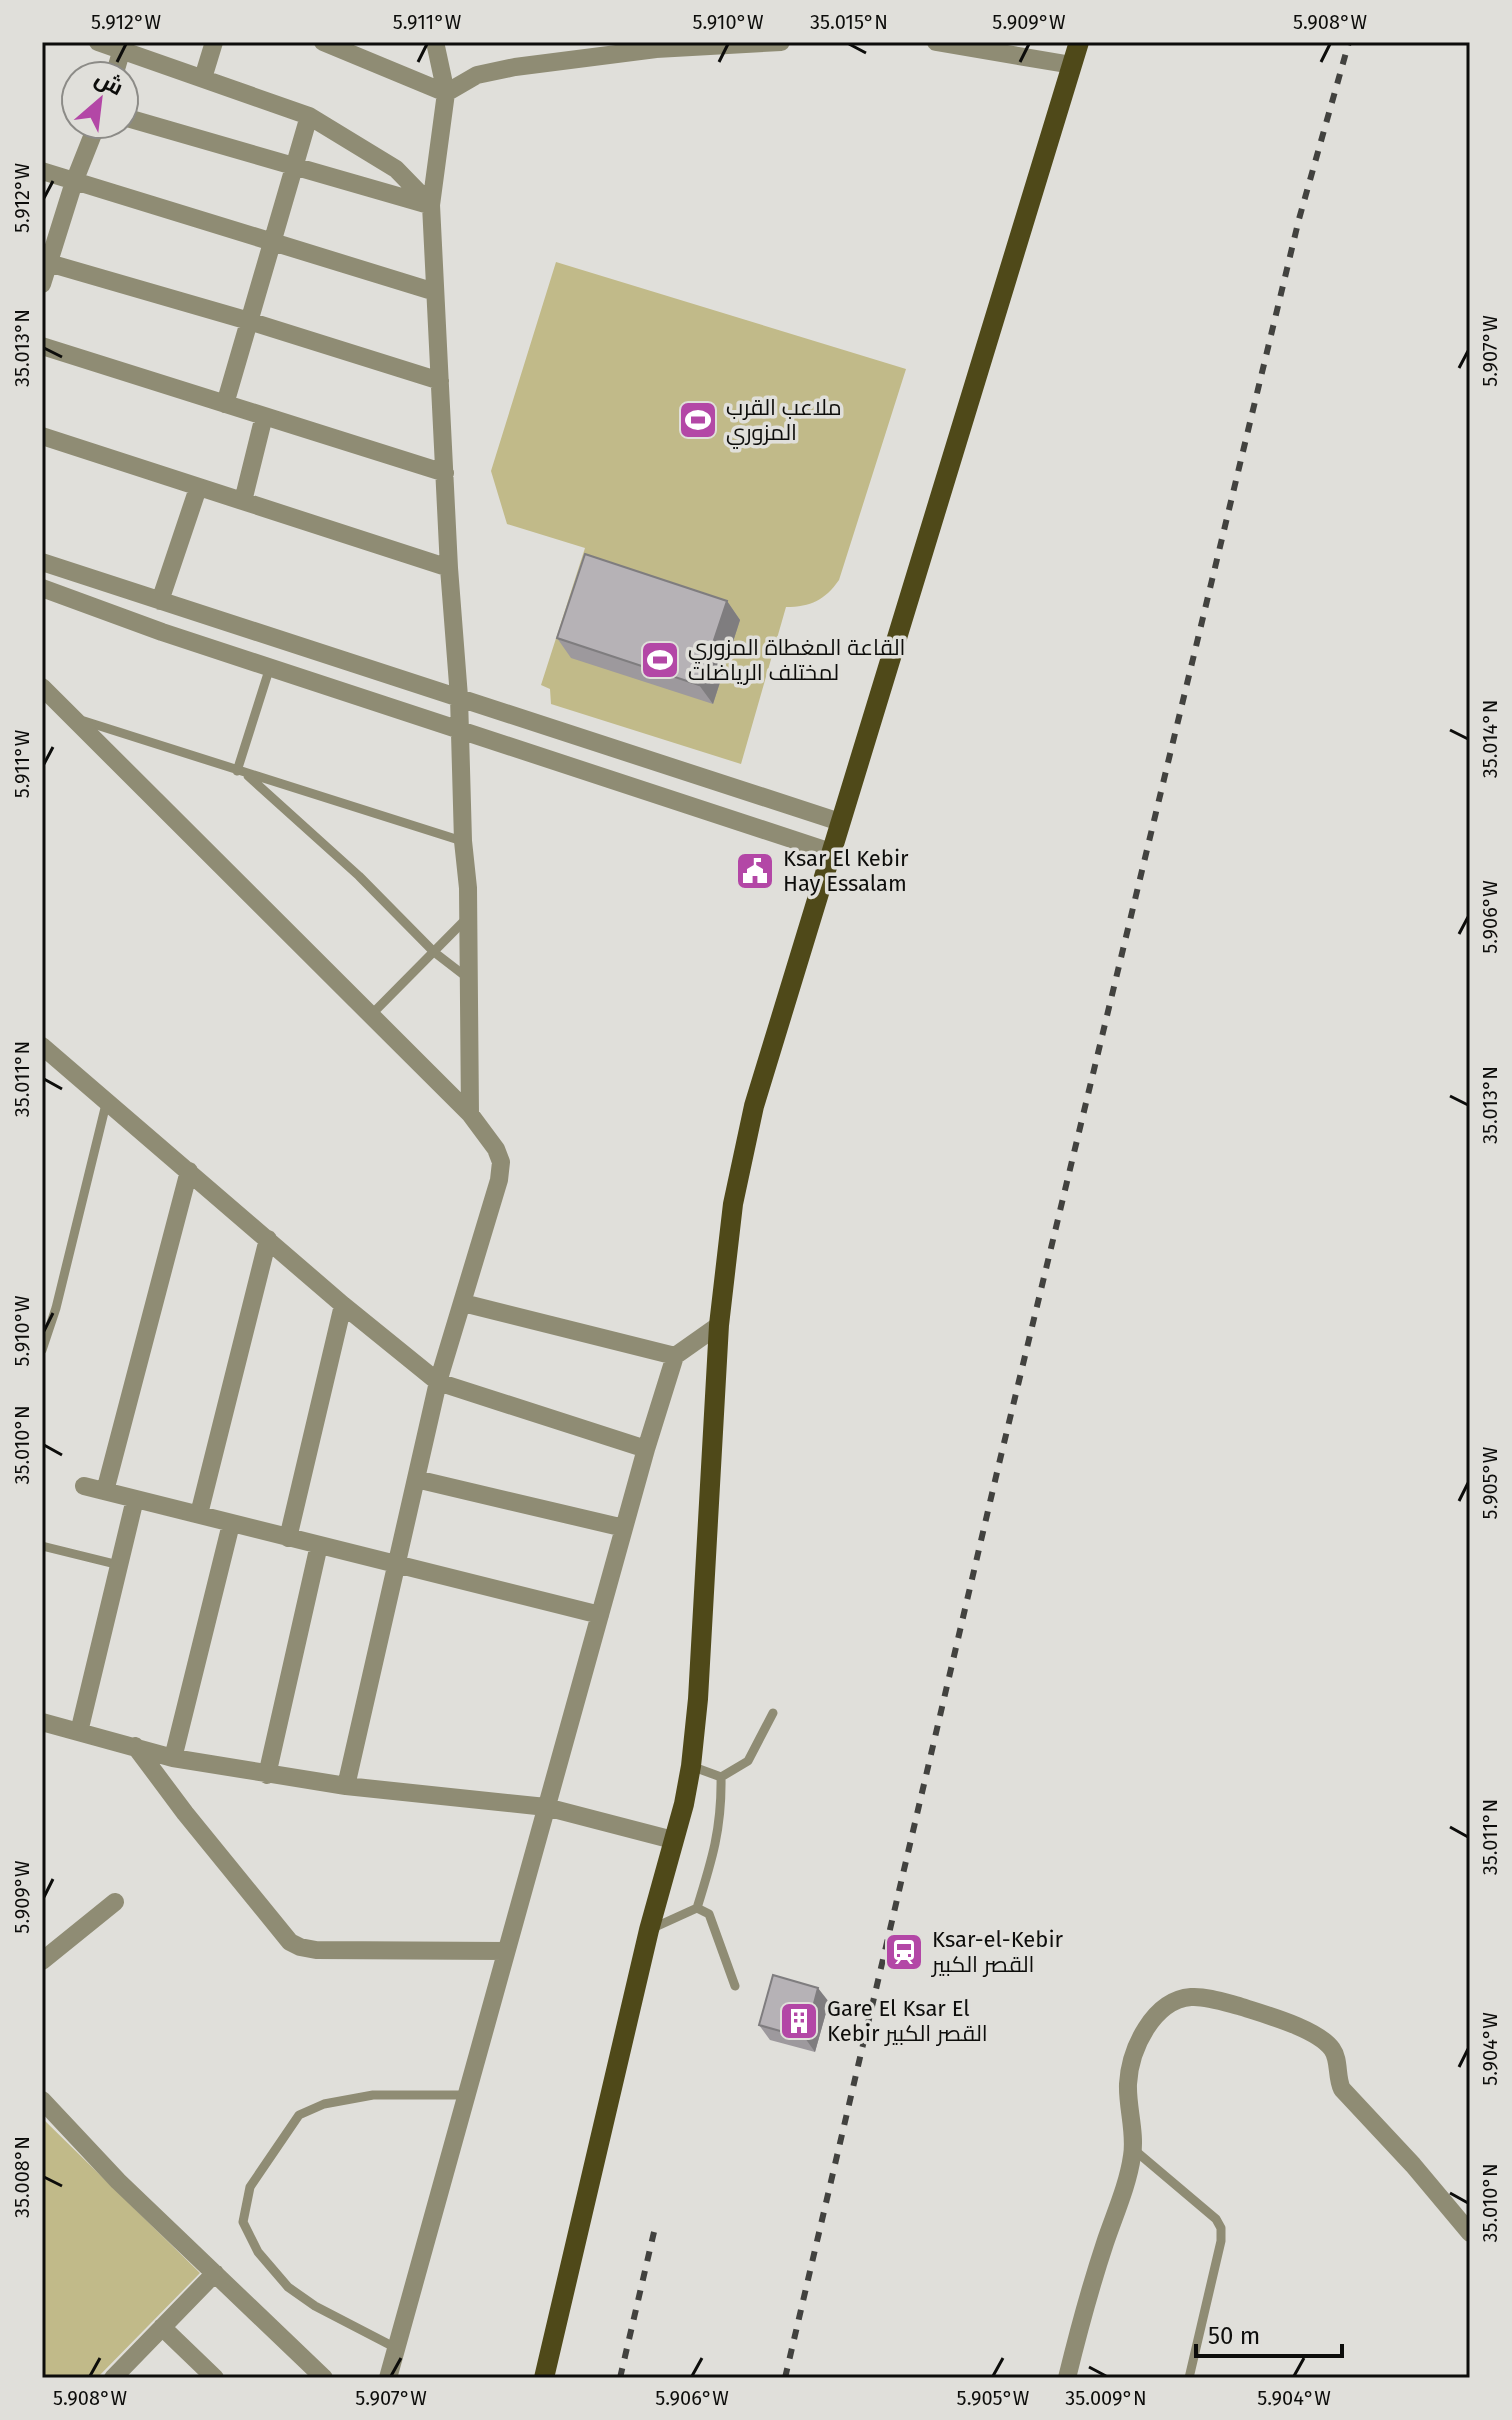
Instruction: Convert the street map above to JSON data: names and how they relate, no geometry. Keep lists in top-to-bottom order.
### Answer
{
  "places": {
    "sports": ["ملاعب القرب المزوري", "القاعة المغطاة المزوري لمختلف الرياضات"],
    "public building": ["Ksar El Kebir Hay Essalam"],
    "station": ["Ksar-el-Kebir القصر الكبير"],
    "building": ["Gare El Ksar El Kebir القصر الكبير"]
  },
  "scale_bar": "50 m",
  "north": "top right",
  "coordinates": [
    "5.912°W",
    "5.911°W",
    "5.910°W",
    "35.015°N",
    "5.909°W",
    "5.908°W",
    "35.013°N",
    "5.907°W",
    "35.014°N",
    "5.906°W",
    "35.011°N",
    "35.010°N",
    "5.905°W",
    "5.904°W",
    "35.008°N",
    "35.009°N"
  ]
}
